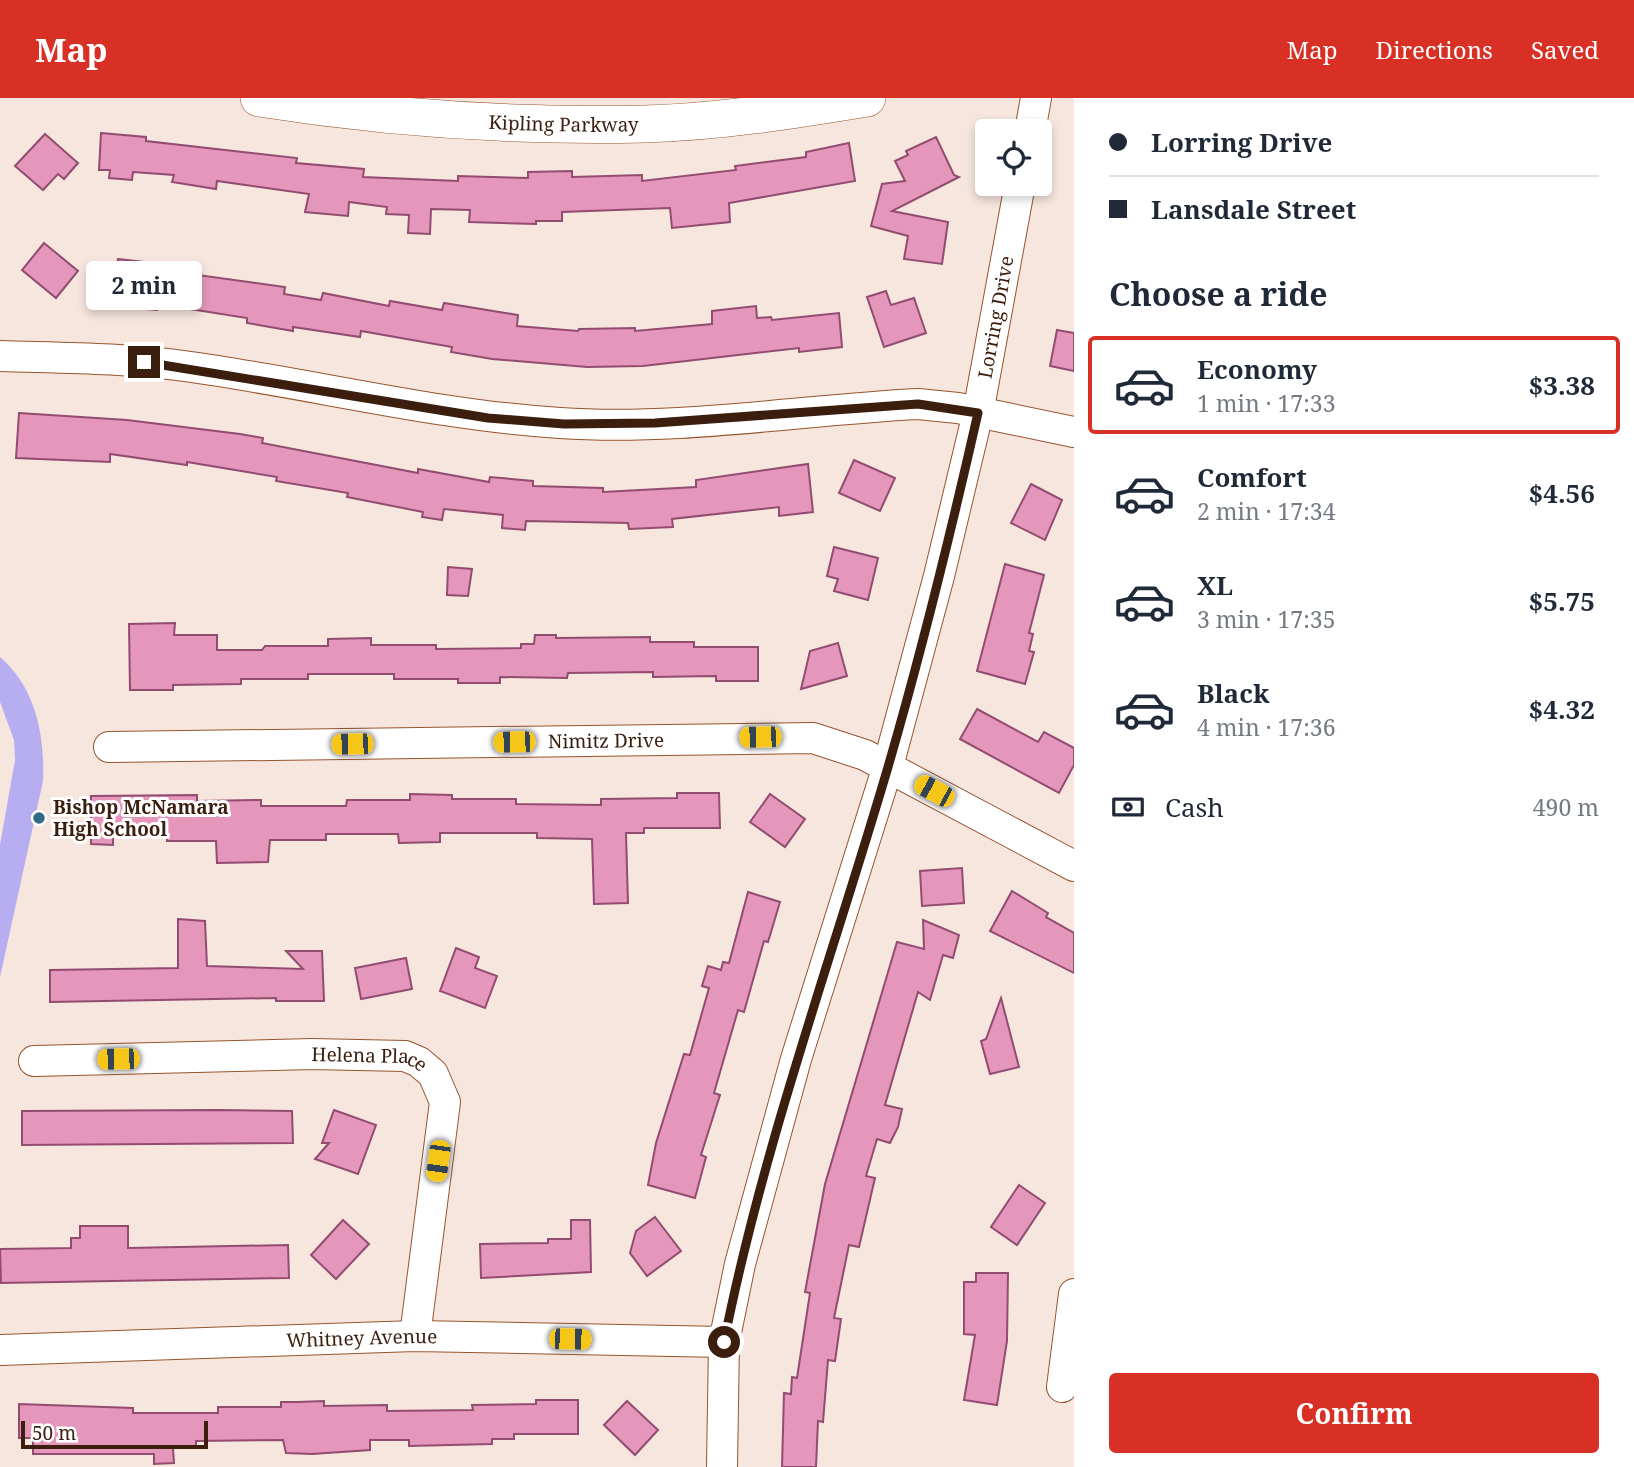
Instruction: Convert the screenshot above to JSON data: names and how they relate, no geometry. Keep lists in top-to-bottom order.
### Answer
{
  "streets": {
    "street": [
      "Kipling Parkway",
      "Lorring Drive",
      "Nimitz Drive",
      "Helena Place",
      "Whitney Avenue"
    ]
  },
  "crossings": [
    ["Lorring Drive", "Nimitz Drive"],
    ["Lorring Drive", "Whitney Avenue"],
    ["Helena Place", "Whitney Avenue"]
  ],
  "places": ["Bishop McNamara High School"],
  "scale_bar": "50 m",
  "page": {
    "header": "Map",
    "nav": ["Map", "Directions", "Saved"],
    "banner": ["Lorring Drive", "Lansdale Street"],
    "heading": "Choose a ride",
    "bubble": "2 min",
    "list": [
      {
        "name": "Economy",
        "note": "1 min · 17:33",
        "value": "$3.38"
      },
      {
        "name": "Comfort",
        "note": "2 min · 17:34",
        "value": "$4.56"
      },
      {
        "name": "XL",
        "note": "3 min · 17:35",
        "value": "$5.75"
      },
      {
        "name": "Black",
        "note": "4 min · 17:36",
        "value": "$4.32"
      }
    ],
    "pay": ["Cash", "490 m"],
    "buttons": "Confirm",
    "scale": "50 m"
  }
}
